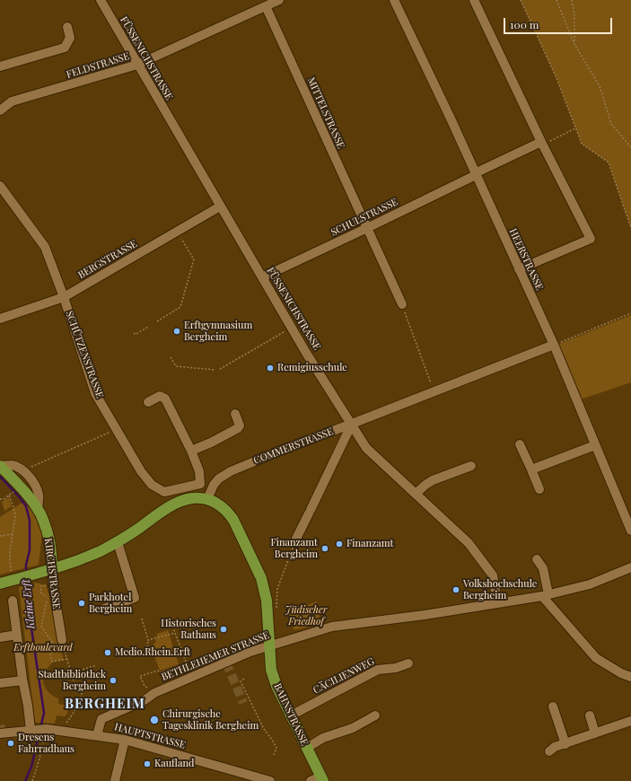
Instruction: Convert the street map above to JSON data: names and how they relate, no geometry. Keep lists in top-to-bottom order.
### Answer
{
  "streets": {
    "main road": ["KIRCHSTRASSE", "BAHNSTRASSE"],
    "street": [
      "FÜSSENICHSTRASSE",
      "FELDSTRASSE",
      "MITTELSTRASSE",
      "SCHULSTRASSE",
      "BERGSTRASSE",
      "HEERSTRASSE",
      "SCHÜTZENSTRASSE",
      "COMMERSTRASSE",
      "BETHLEHEMER STRASSE",
      "CÄCILIENWEG",
      "HAUPTSTRASSE"
    ]
  },
  "crossings": [
    ["FÜSSENICHSTRASSE", "FELDSTRASSE"],
    ["FÜSSENICHSTRASSE", "SCHULSTRASSE"],
    ["FÜSSENICHSTRASSE", "BERGSTRASSE"],
    ["FÜSSENICHSTRASSE", "COMMERSTRASSE"],
    ["FÜSSENICHSTRASSE", "BETHLEHEMER STRASSE"],
    ["FELDSTRASSE", "MITTELSTRASSE"],
    ["MITTELSTRASSE", "SCHULSTRASSE"],
    ["SCHULSTRASSE", "HEERSTRASSE"],
    ["BERGSTRASSE", "SCHÜTZENSTRASSE"],
    ["HEERSTRASSE", "COMMERSTRASSE"],
    ["BETHLEHEMER STRASSE", "BAHNSTRASSE"],
    ["BETHLEHEMER STRASSE", "HAUPTSTRASSE"],
    ["CÄCILIENWEG", "BAHNSTRASSE"]
  ],
  "districts": ["BERGHEIM"],
  "water": ["Kleine Erft"],
  "parks": ["Jüdischer Friedhof", "Erftboulevard"],
  "places": [
    "Erftgymnasium Bergheim",
    "Remigiusschule",
    "Finanzamt",
    "Finanzamt Bergheim",
    "Volkshochschule Bergheim",
    "Parkhotel Bergheim",
    "Historisches Rathaus",
    "Medio.Rhein.Erft",
    "Stadtbibliothek Bergheim",
    "Chirurgische Tagesklinik Bergheim",
    "Dresens Fahrradhaus",
    "Kaufland"
  ],
  "scale_bar": "100 m"
}
